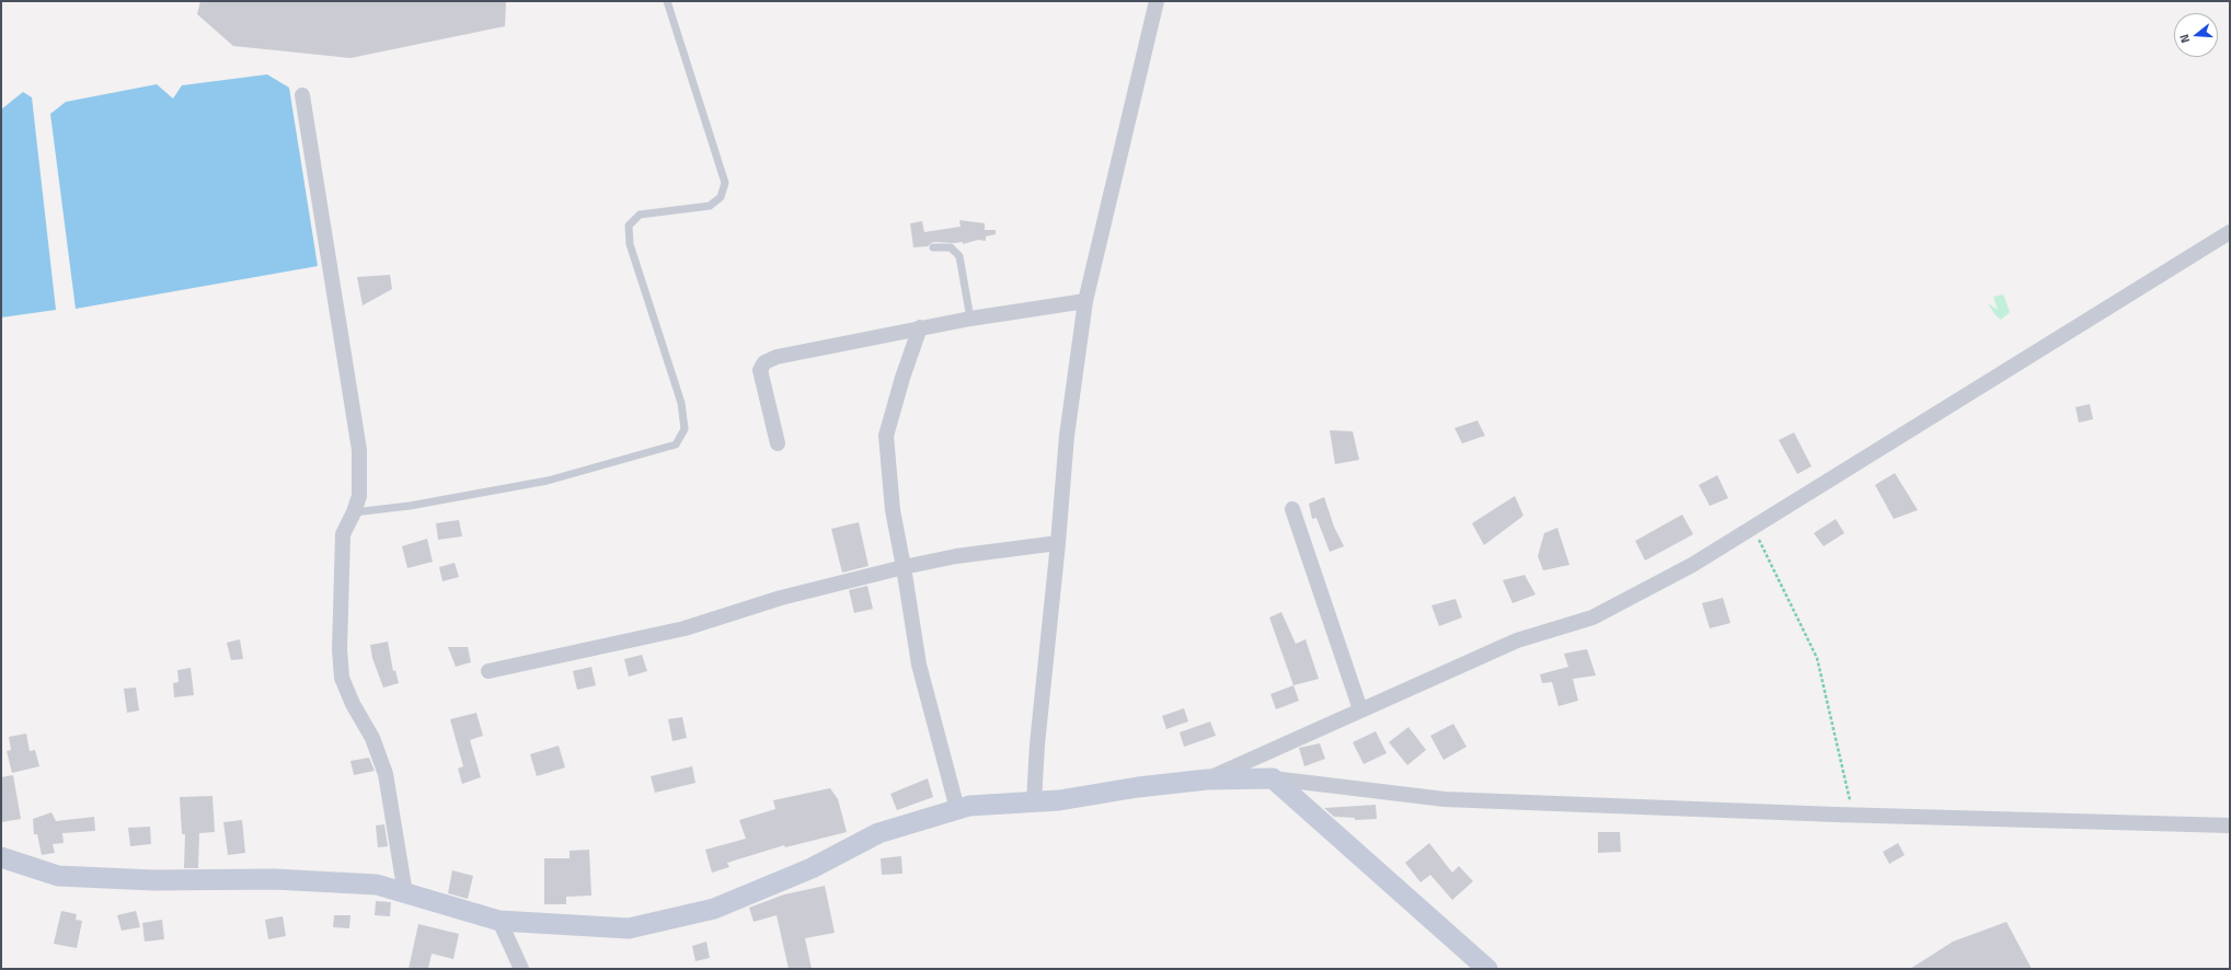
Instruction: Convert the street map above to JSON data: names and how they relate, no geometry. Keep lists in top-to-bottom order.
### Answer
{
  "north": "left"
}
